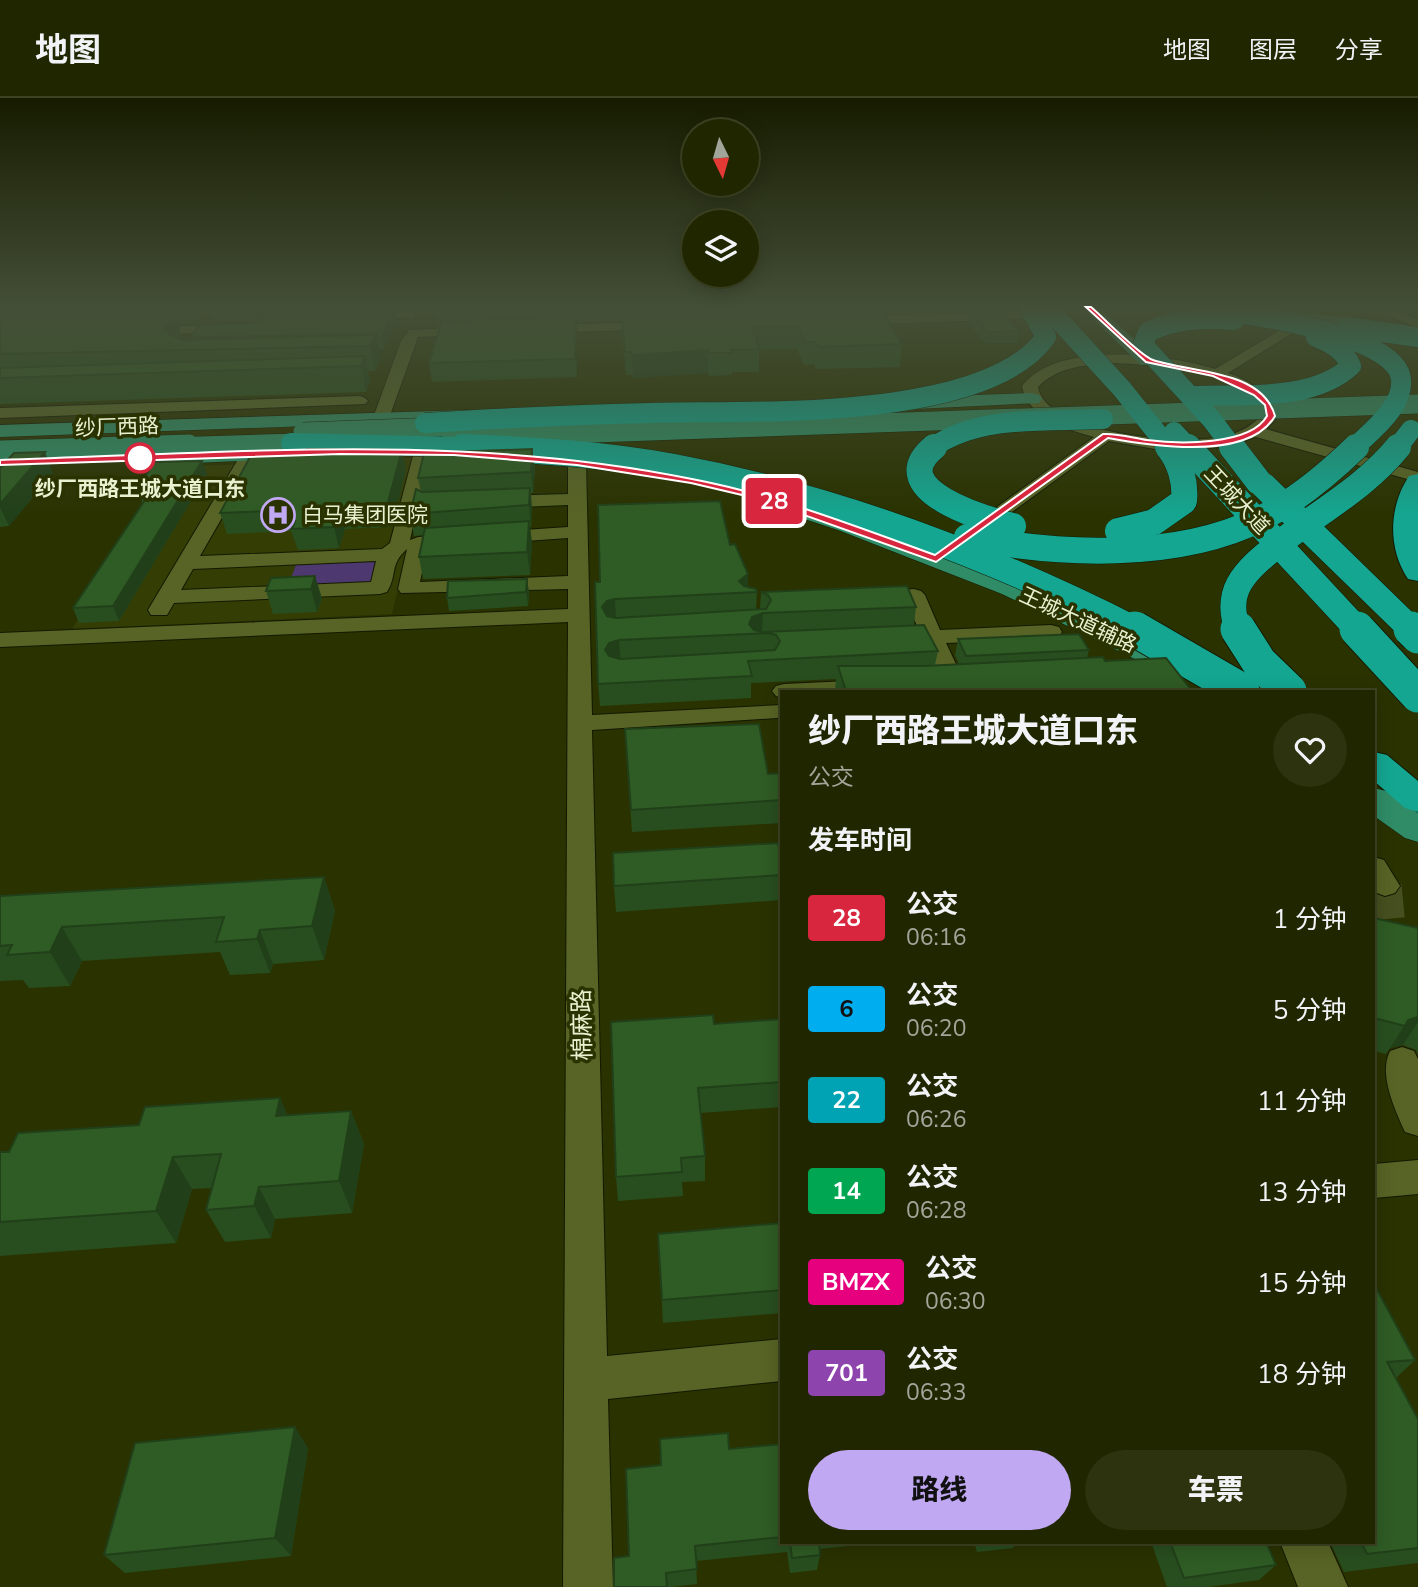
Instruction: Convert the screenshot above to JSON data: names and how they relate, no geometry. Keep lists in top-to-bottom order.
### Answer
{
  "streets": {
    "highway": ["王城大道"],
    "main road": ["纱厂西路", "王城大道辅路"],
    "street": ["棉麻路"]
  },
  "crossings": [
    ["纱厂西路", "王城大道辅路"],
    ["纱厂西路", "棉麻路"]
  ],
  "places": {
    "other": ["纱厂西路王城大道口东"],
    "hospital": ["白马集团医院"]
  },
  "lines": ["bus line 28"],
  "north": "bottom",
  "page": {
    "header": "地图",
    "nav": ["地图", "图层", "分享"],
    "on_map": "28",
    "heading": [
      ["纱厂西路王城大道口东", "公交"],
      "发车时间"
    ],
    "list": [
      {
        "mark": "28",
        "name": "公交",
        "note": "06:16",
        "value": "1 分钟"
      },
      {
        "mark": "6",
        "name": "公交",
        "note": "06:20",
        "value": "5 分钟"
      },
      {
        "mark": "22",
        "name": "公交",
        "note": "06:26",
        "value": "11 分钟"
      },
      {
        "mark": "14",
        "name": "公交",
        "note": "06:28",
        "value": "13 分钟"
      },
      {
        "mark": "BMZX",
        "name": "公交",
        "note": "06:30",
        "value": "15 分钟"
      },
      {
        "mark": "701",
        "name": "公交",
        "note": "06:33",
        "value": "18 分钟"
      }
    ],
    "buttons": ["路线", "车票"]
  }
}
